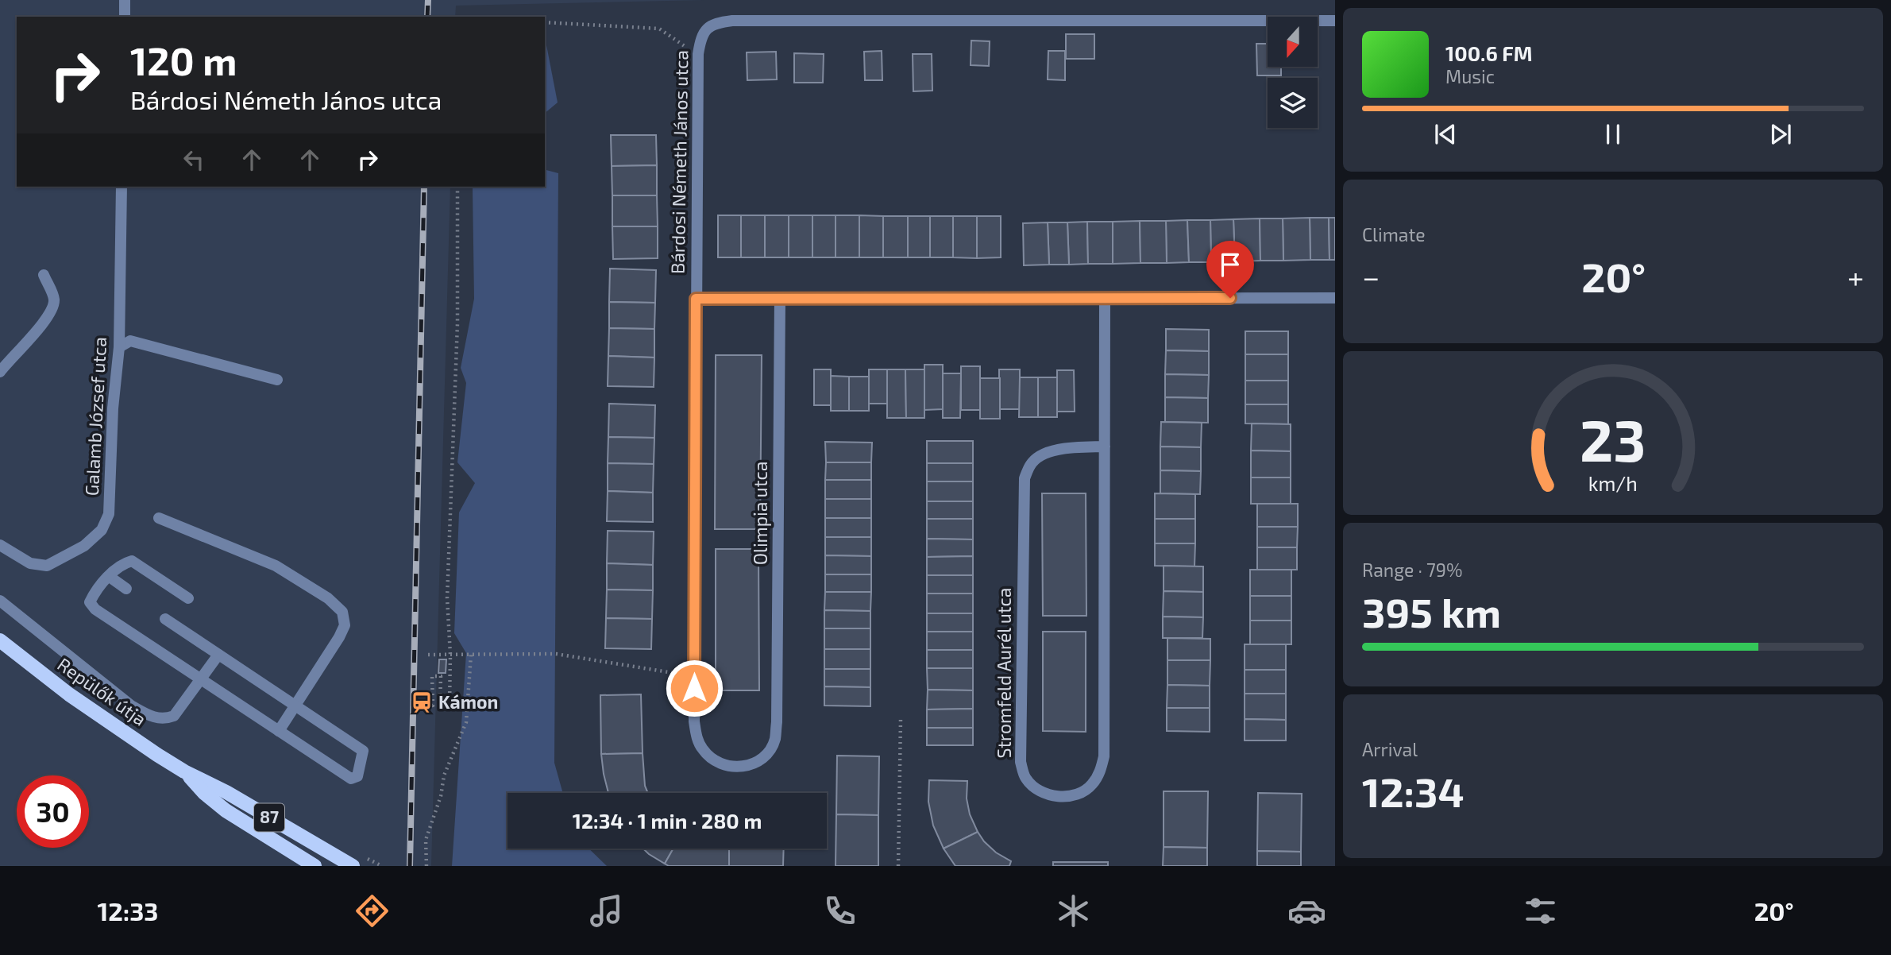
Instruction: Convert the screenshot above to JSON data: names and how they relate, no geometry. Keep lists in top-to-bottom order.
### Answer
{
  "streets": {
    "main road": ["Repülők útja", "87"],
    "street": [
      "Bárdosi Németh János utca",
      "Galamb József utca",
      "Olimpia utca",
      "Stromfeld Aurél utca"
    ]
  },
  "crossings": [
    ["Bárdosi Németh János utca", "Olimpia utca"],
    ["Bárdosi Németh János utca", "Stromfeld Aurél utca"]
  ],
  "places": {
    "station": ["Kámon"]
  },
  "north": "bottom",
  "page": {
    "turn": ["120 m", "Bárdosi Németh János utca"],
    "song": ["100.6 FM", "Music"],
    "tile": [
      "Climate",
      ["Range · 79%", "395 km"],
      ["Arrival", "12:34"]
    ],
    "heat": ["−", "20°", "+"],
    "limit": "30",
    "trip": "12:34 · 1 min · 280 m",
    "tabs": ["12:33", "20°"],
    "gauge": ["23", "km/h"]
  }
}
